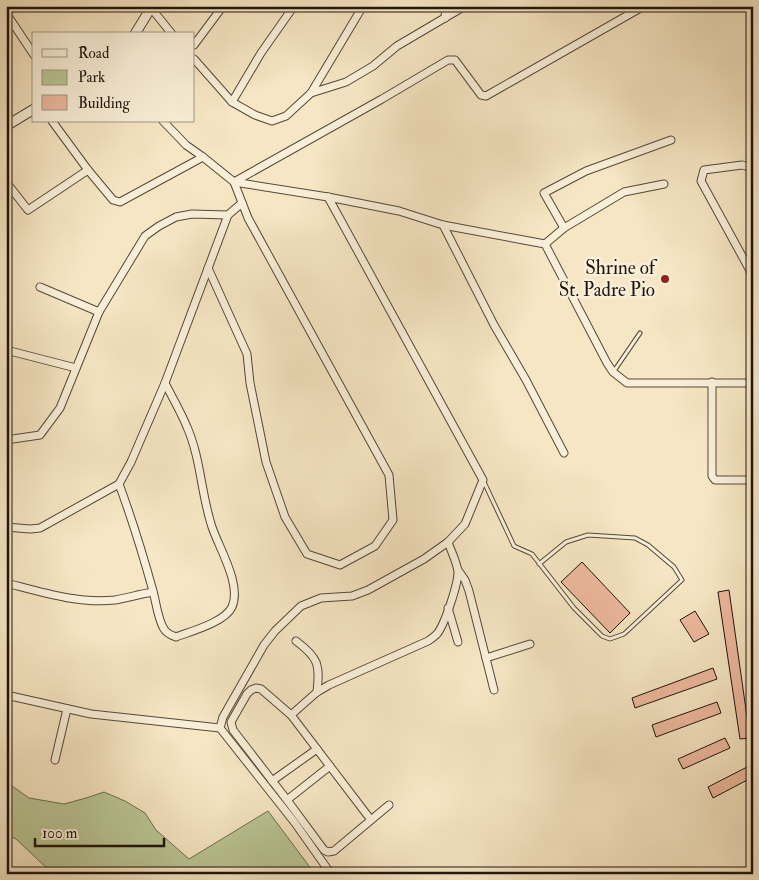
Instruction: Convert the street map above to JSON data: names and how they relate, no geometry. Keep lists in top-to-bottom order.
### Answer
{
  "places": ["Shrine of St. Padre Pio"],
  "legend": ["Road", "Park", "Building"],
  "scale_bar": "100 m"
}
